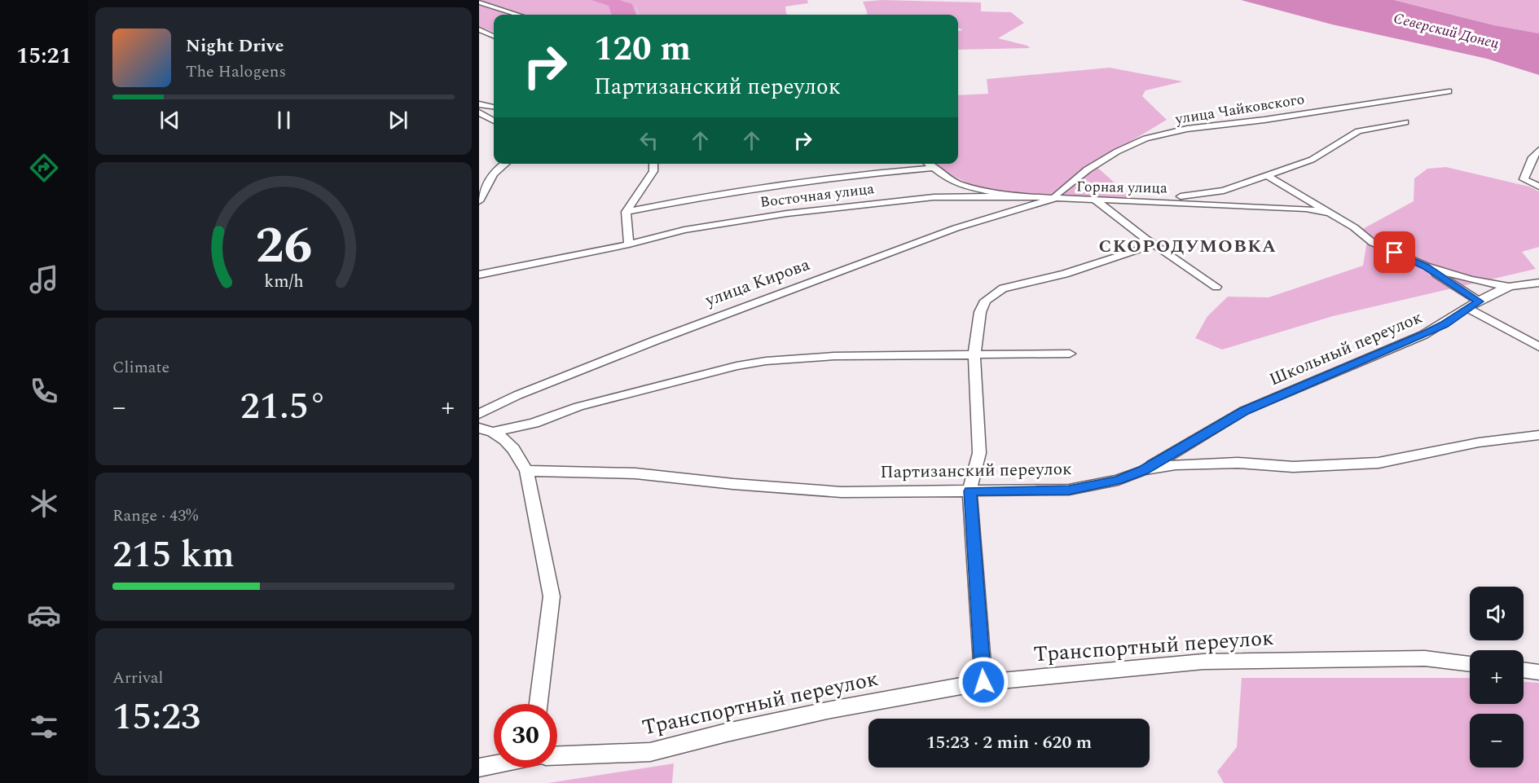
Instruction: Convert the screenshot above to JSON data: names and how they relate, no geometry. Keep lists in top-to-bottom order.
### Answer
{
  "streets": {
    "street": [
      "улица Чайковского",
      "Горная улица",
      "Восточная улица",
      "улица Кирова",
      "Школьный переулок",
      "Партизанский переулок",
      "Транспортный переулок"
    ]
  },
  "crossings": [
    ["улица Чайковского", "Горная улица"],
    ["улица Чайковского", "улица Кирова"],
    ["Горная улица", "Восточная улица"],
    ["Горная улица", "улица Кирова"],
    ["Школьный переулок", "Партизанский переулок"]
  ],
  "districts": ["СКОРОДУМОВКА"],
  "water": ["Северский Донец"],
  "page": {
    "tabs": "15:21",
    "turn": ["120 m", "Партизанский переулок"],
    "song": ["Night Drive", "The Halogens"],
    "tile": [
      "Climate",
      ["Range · 43%", "215 km"],
      ["Arrival", "15:23"]
    ],
    "heat": ["−", "21.5°", "+"],
    "map_buttons": ["+", "−"],
    "limit": "30",
    "trip": "15:23 · 2 min · 620 m",
    "gauge": ["26", "km/h"]
  }
}
